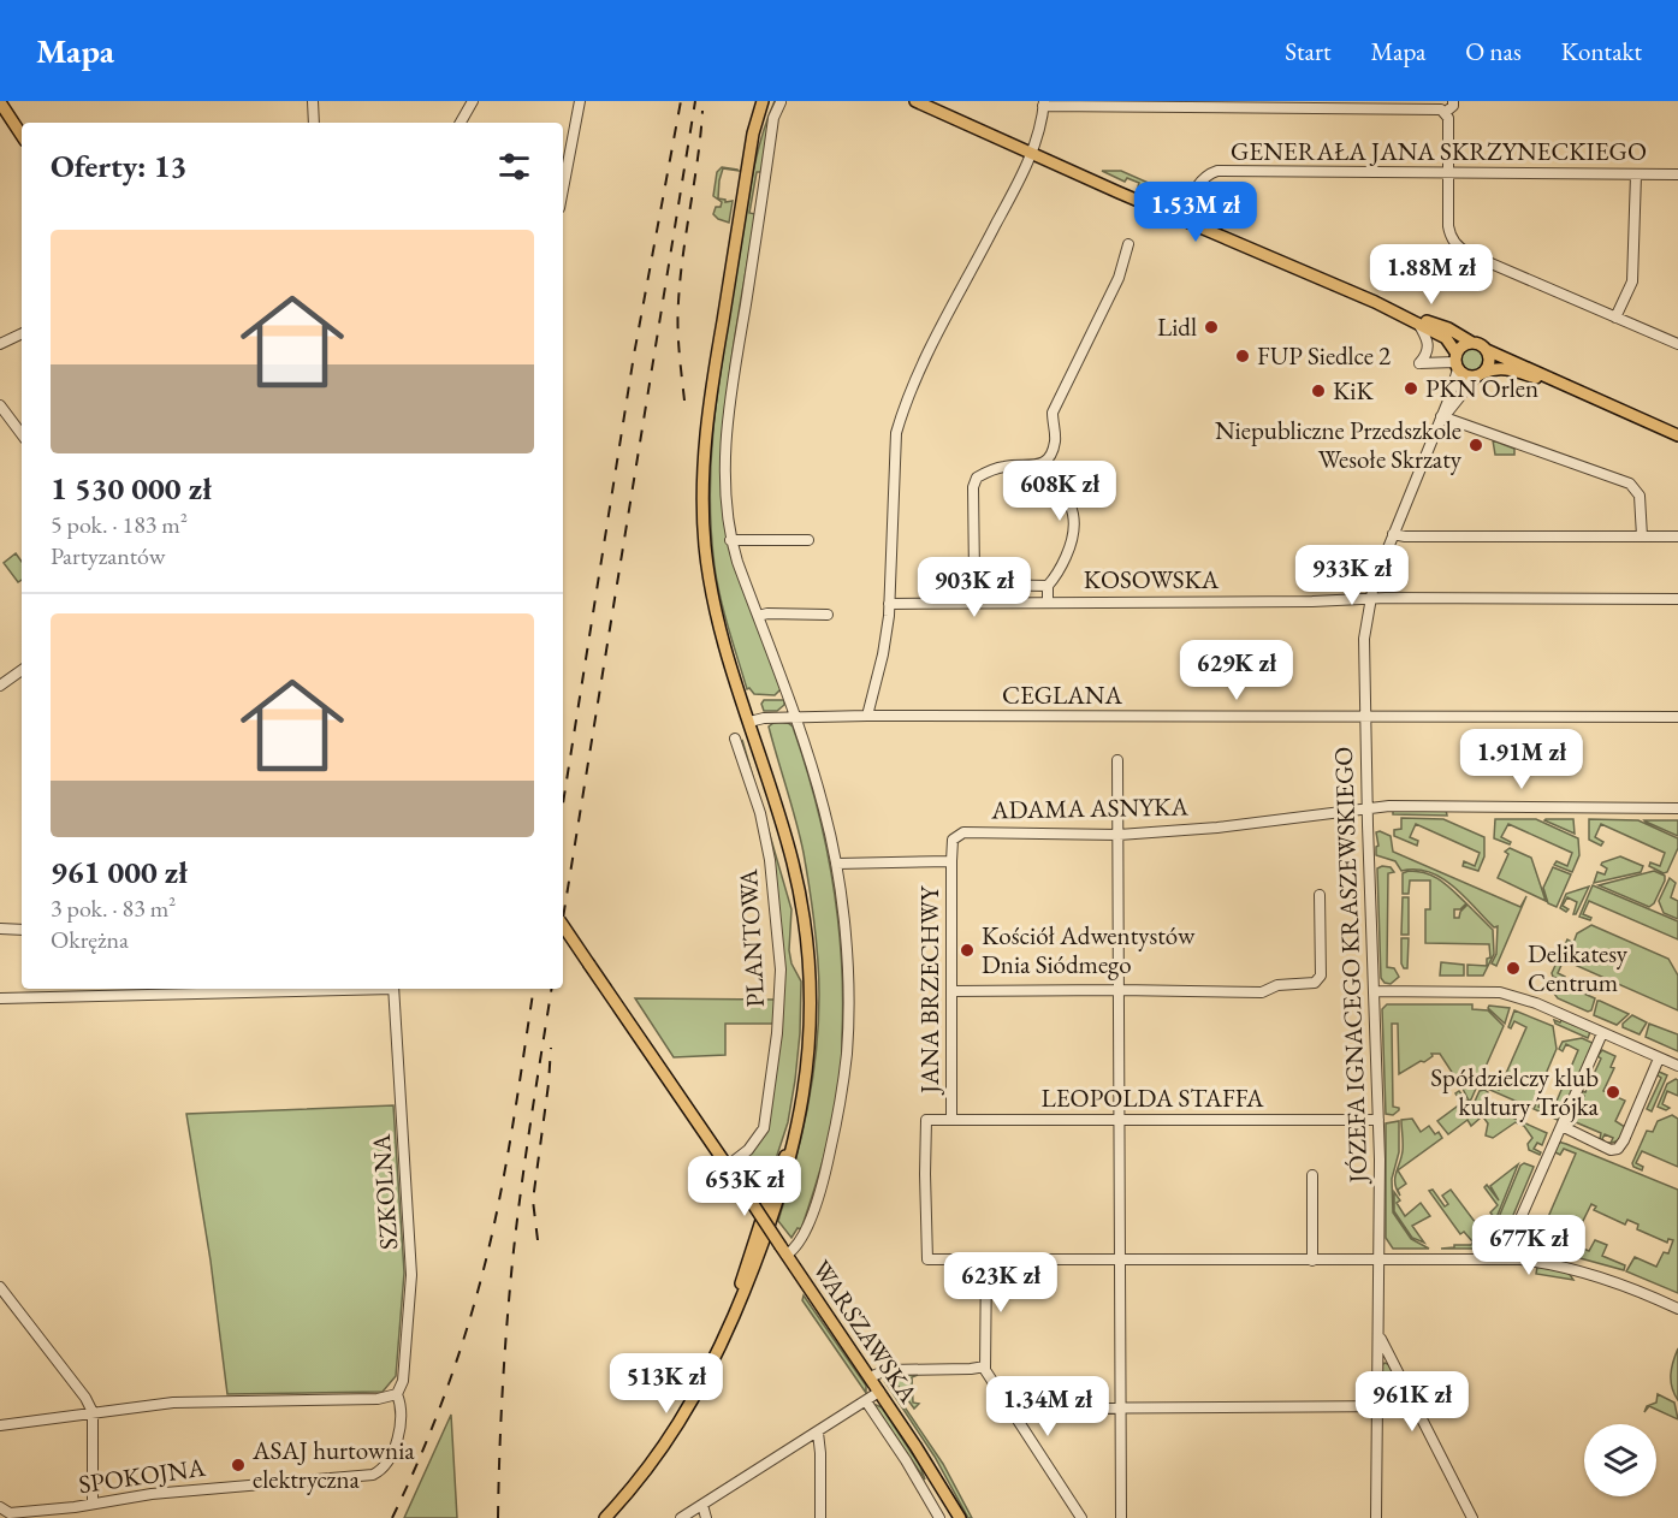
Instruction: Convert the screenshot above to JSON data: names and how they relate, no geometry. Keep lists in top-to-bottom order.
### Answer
{
  "streets": {
    "main road": ["WARSZAWSKA"],
    "street": [
      "GENERAŁA JANA SKRZYNECKIEGO",
      "KOSOWSKA",
      "CEGLANA",
      "ADAMA ASNYKA",
      "PLANTOWA",
      "JÓZEFA IGNACEGO KRASZEWSKIEGO",
      "JANA BRZECHWY",
      "LEOPOLDA STAFFA",
      "SZKOLNA",
      "SPOKOJNA"
    ]
  },
  "crossings": [
    ["KOSOWSKA", "JÓZEFA IGNACEGO KRASZEWSKIEGO"],
    ["CEGLANA", "JÓZEFA IGNACEGO KRASZEWSKIEGO"],
    ["ADAMA ASNYKA", "JÓZEFA IGNACEGO KRASZEWSKIEGO"],
    ["ADAMA ASNYKA", "JANA BRZECHWY"],
    ["PLANTOWA", "WARSZAWSKA"],
    ["JÓZEFA IGNACEGO KRASZEWSKIEGO", "LEOPOLDA STAFFA"],
    ["JANA BRZECHWY", "LEOPOLDA STAFFA"],
    ["SZKOLNA", "SPOKOJNA"]
  ],
  "places": [
    "Lidl",
    "FUP Siedlce 2",
    "PKN Orlen",
    "KiK",
    "Niepubliczne Przedszkole Wesołe Skrzaty",
    "Kościół Adwentystów Dnia Siódmego",
    "Delikatesy Centrum",
    "Spółdzielczy klub kultury Trójka",
    "ASAJ hurtownia elektryczna"
  ],
  "page": {
    "header": "Mapa",
    "nav": [
      "Start",
      "Mapa",
      "O nas",
      "Kontakt"
    ],
    "heading": "Oferty: 13",
    "price": [
      "1.53M zł",
      "1.88M zł",
      "608K zł",
      "933K zł",
      "903K zł",
      "629K zł",
      "1.91M zł",
      "653K zł",
      "677K zł",
      "623K zł",
      "513K zł",
      "961K zł",
      "1.34M zł"
    ],
    "list": [
      {
        "name": "1 530 000 zł",
        "note": "5 pok. · 183 m² · Partyzantów"
      },
      {
        "name": "961 000 zł",
        "note": "3 pok. · 83 m² · Okrężna"
      }
    ]
  }
}
